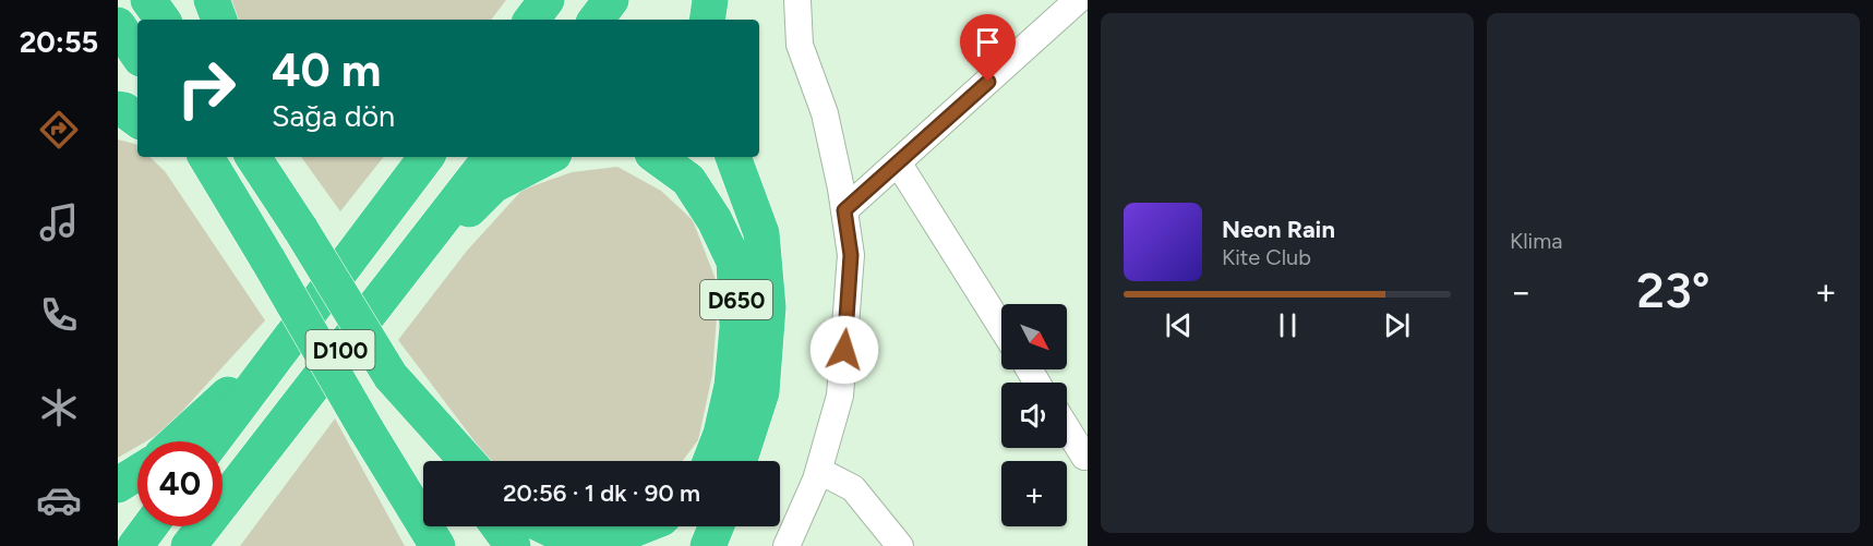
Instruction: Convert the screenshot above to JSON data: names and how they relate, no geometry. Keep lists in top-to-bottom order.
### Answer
{
  "streets": {
    "highway": ["D650", "D100"]
  },
  "north": "bottom right",
  "page": {
    "tabs": "20:55",
    "tile": "Klima",
    "turn": ["40 m", "Sağa dön"],
    "song": ["Neon Rain", "Kite Club"],
    "heat": ["−", "23°", "+"],
    "map_buttons": "+",
    "limit": "40",
    "trip": "20:56 · 1 dk · 90 m"
  }
}
